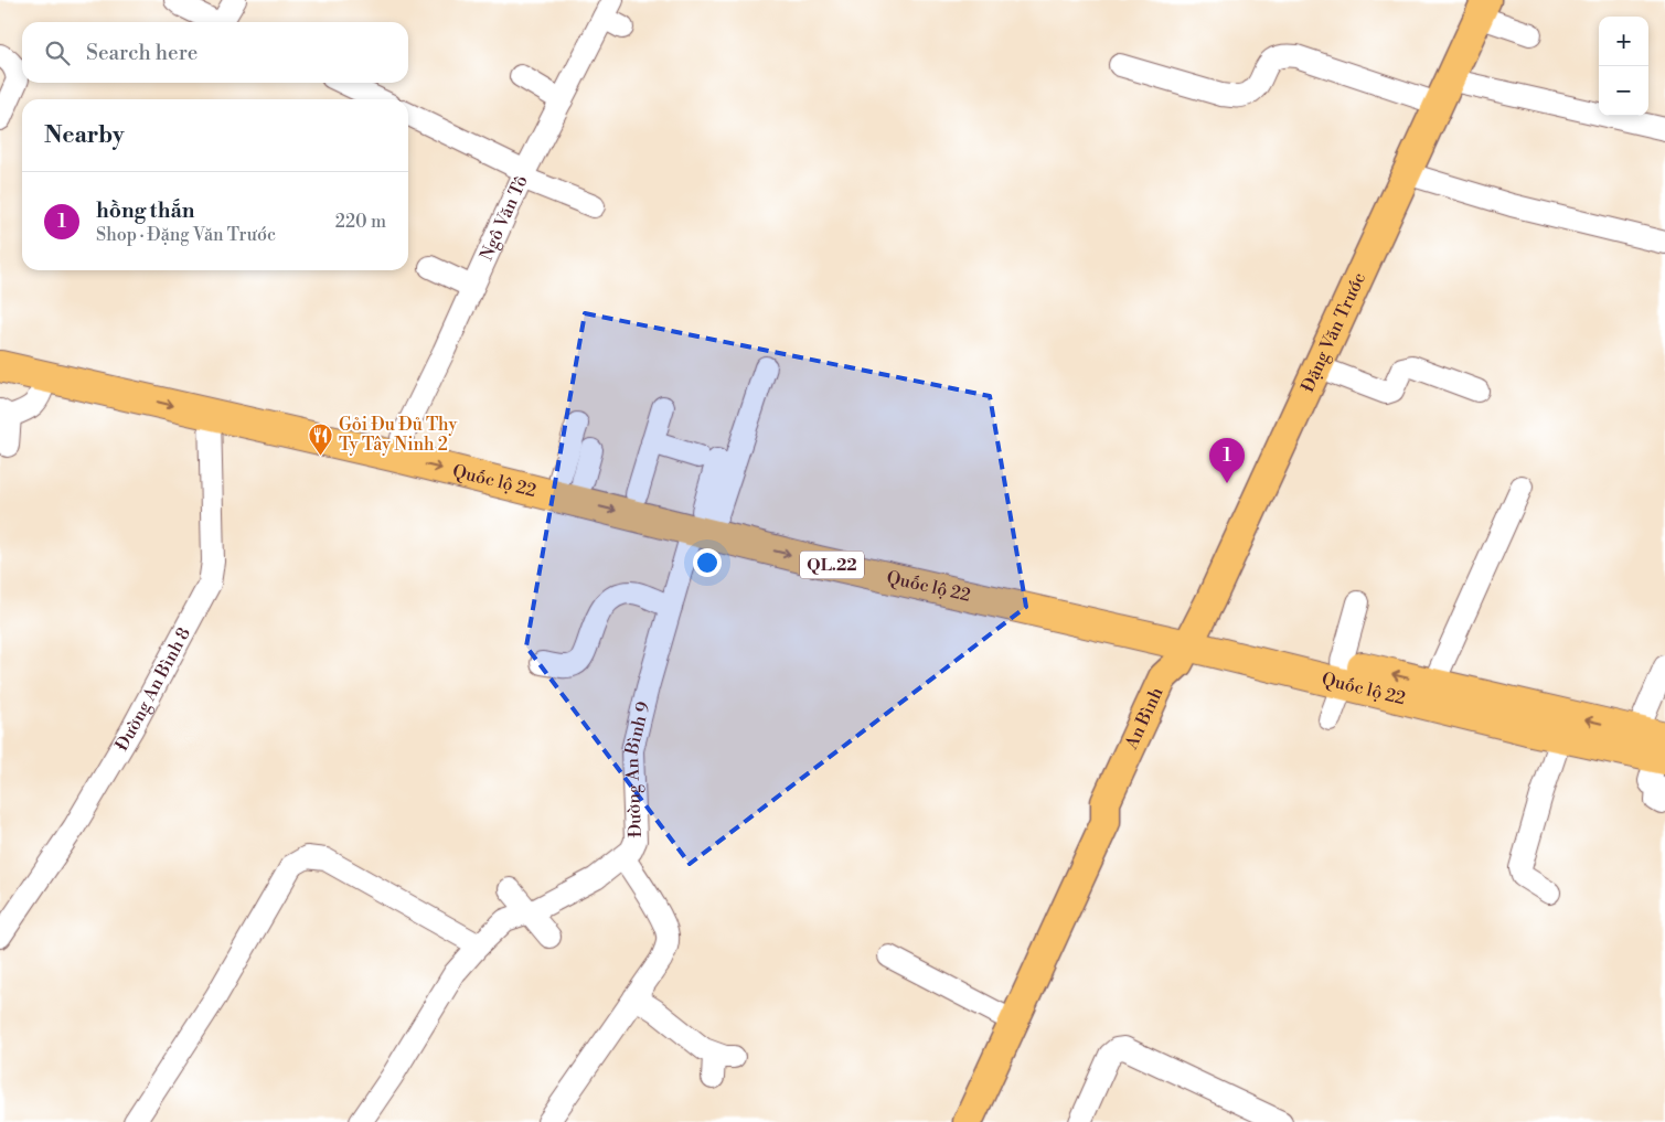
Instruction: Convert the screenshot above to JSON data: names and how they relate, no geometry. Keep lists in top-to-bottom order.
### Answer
{
  "streets": {
    "highway": ["Quốc lộ 22", "QL.22"],
    "main road": ["Đặng Văn Trước", "An Bình"],
    "street": ["Ngô Văn Tô", "Đường An Bình 8", "Đường An Bình 9"]
  },
  "crossings": [
    ["Ngô Văn Tô", "Quốc lộ 22"],
    ["Đặng Văn Trước", "Quốc lộ 22"],
    ["Đặng Văn Trước", "An Bình"],
    ["Quốc lộ 22", "Đường An Bình 8"],
    ["Quốc lộ 22", "An Bình"],
    ["Quốc lộ 22", "Đường An Bình 9"]
  ],
  "places": {
    "restaurant": ["Gỏi Đu Đủ Thy Ty Tây Ninh 2"]
  },
  "page": {
    "map_buttons": ["+", "−"],
    "search": "Search here",
    "heading": "Nearby",
    "list": [
      {
        "mark": "1",
        "name": "hồng thắn",
        "note": "Shop · Đặng Văn Trước",
        "value": "220 m"
      }
    ],
    "pins": "1"
  }
}
